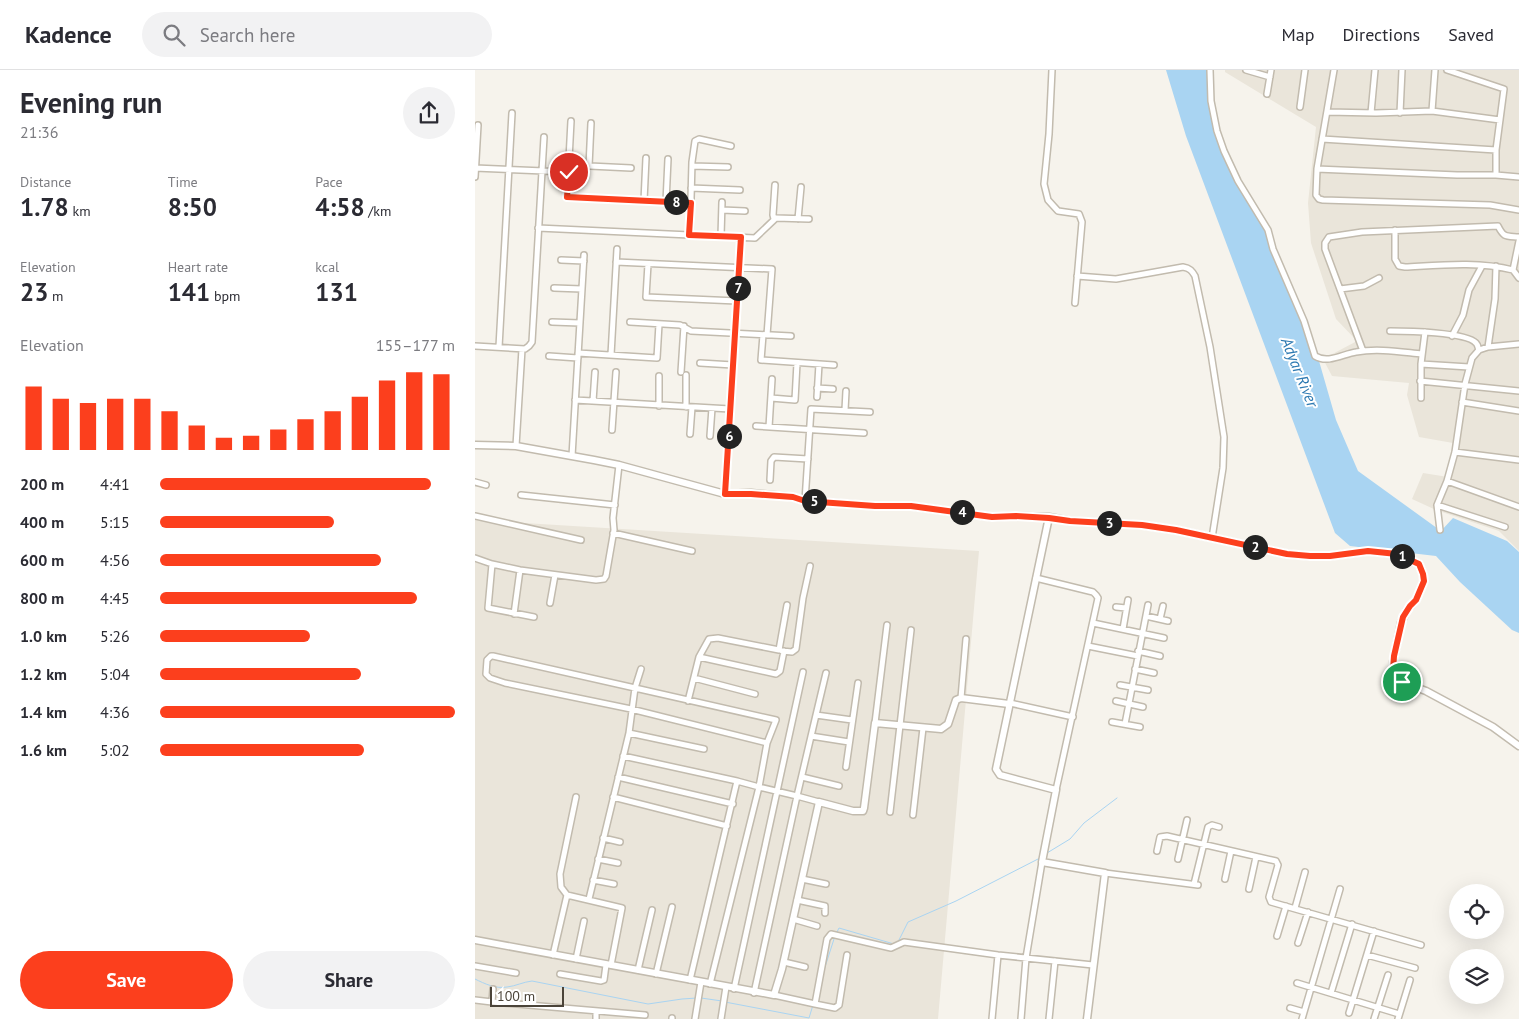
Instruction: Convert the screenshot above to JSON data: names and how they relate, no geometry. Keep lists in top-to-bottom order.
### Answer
{
  "water": ["Adyar River"],
  "scale_bar": "100 m",
  "page": {
    "header": "Kadence",
    "search": "Search here",
    "nav": ["Map", "Directions", "Saved"],
    "heading": ["Evening run", "21:36"],
    "stats": [
      ["Distance", "1.78 km"],
      ["Time", "8:50"],
      ["Pace", "4:58 /km"],
      ["Elevation", "23 m"],
      ["Heart rate", "141 bpm"],
      ["kcal", "131"]
    ],
    "pins": [
      "8",
      "7",
      "6",
      "5",
      "4",
      "3",
      "2",
      "1"
    ],
    "chart": ["Elevation", "155–177 m"],
    "list": [
      {
        "name": "200 m",
        "note": "4:41"
      },
      {
        "name": "400 m",
        "note": "5:15"
      },
      {
        "name": "600 m",
        "note": "4:56"
      },
      {
        "name": "800 m",
        "note": "4:45"
      },
      {
        "name": "1.0 km",
        "note": "5:26"
      },
      {
        "name": "1.2 km",
        "note": "5:04"
      },
      {
        "name": "1.4 km",
        "note": "4:36"
      },
      {
        "name": "1.6 km",
        "note": "5:02"
      }
    ],
    "buttons": ["Save", "Share"],
    "scale": "100 m"
  }
}
